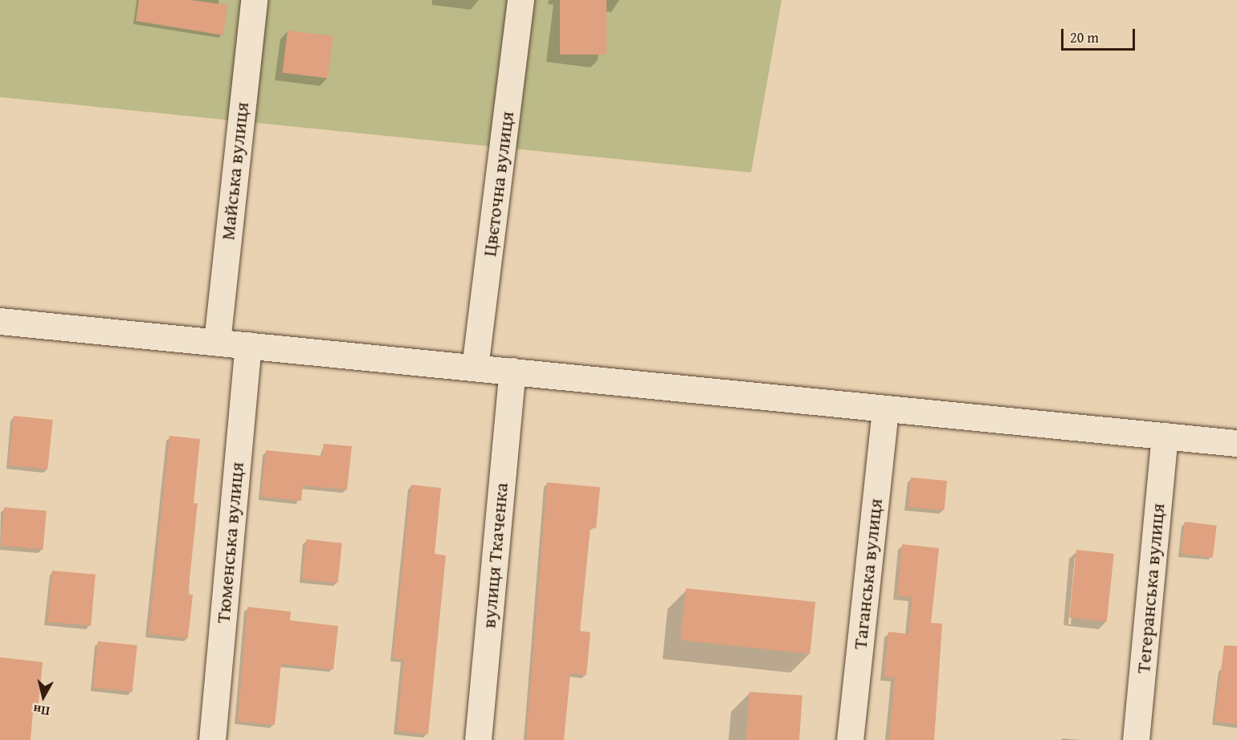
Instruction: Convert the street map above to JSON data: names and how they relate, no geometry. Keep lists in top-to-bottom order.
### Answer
{
  "streets": {
    "street": [
      "Майська вулиця",
      "Цвєточна вулиця",
      "Тюменська вулиця",
      "вулиця Ткаченка",
      "Таганська вулиця",
      "Тегеранська вулиця"
    ]
  },
  "scale_bar": "20 m",
  "north": "bottom"
}
